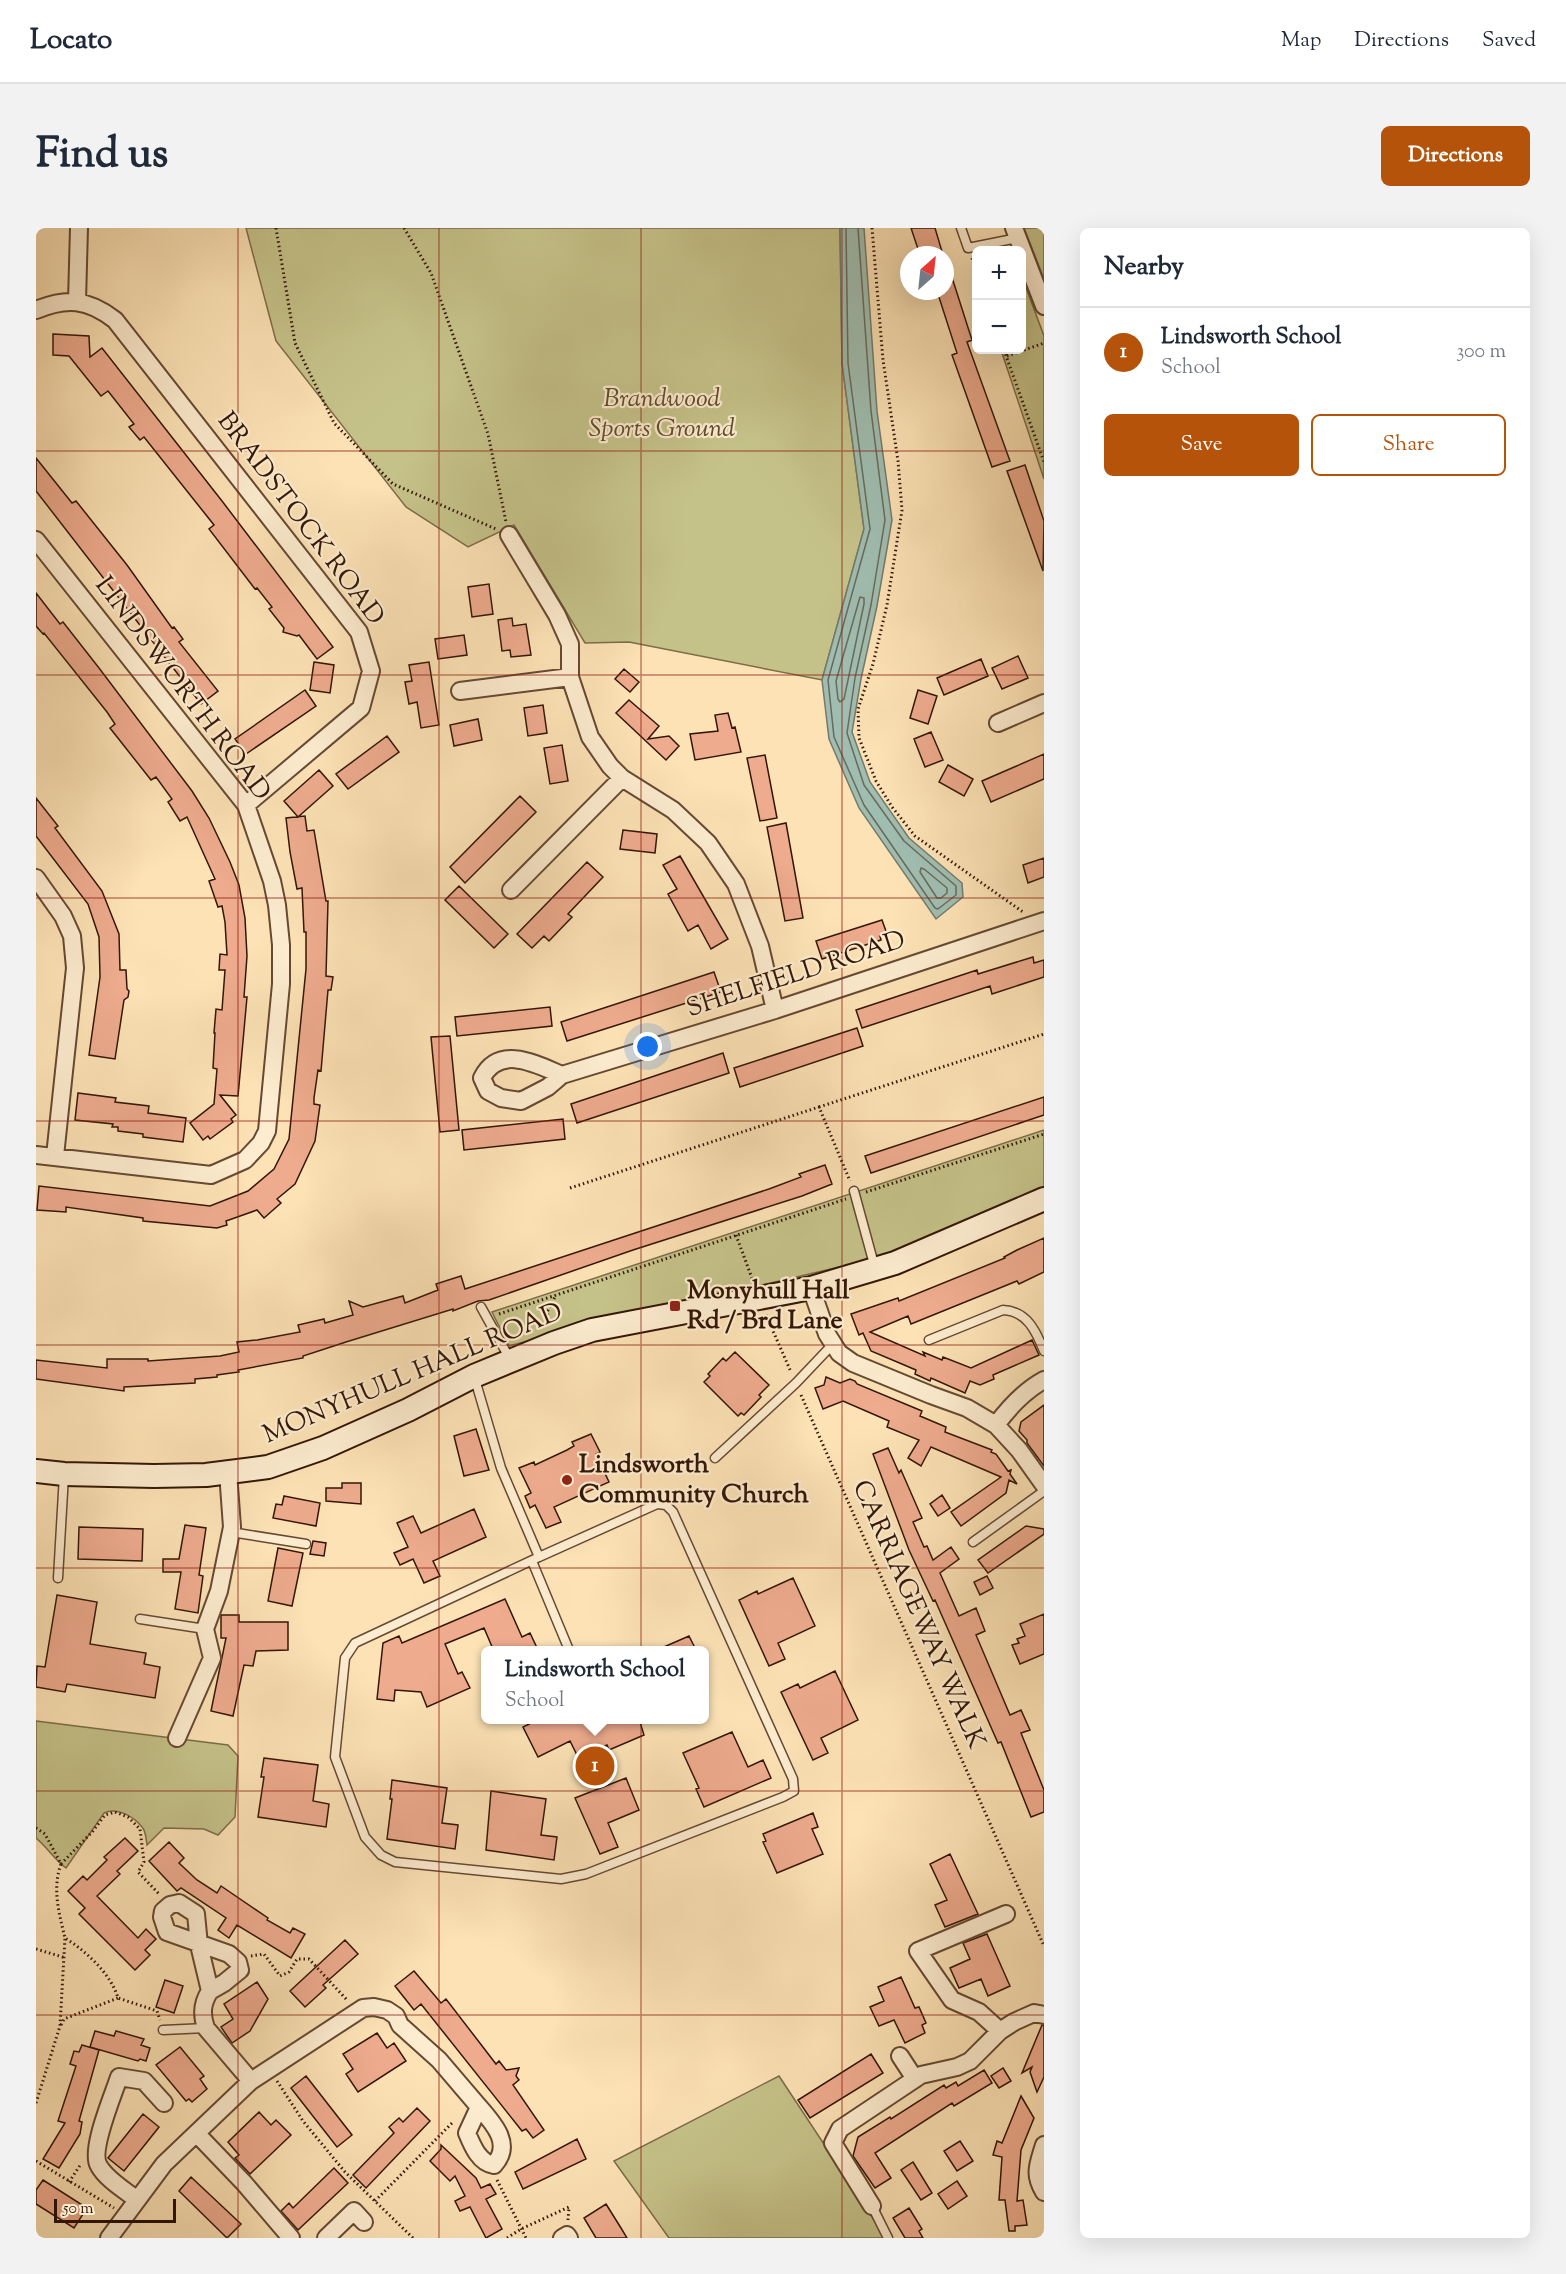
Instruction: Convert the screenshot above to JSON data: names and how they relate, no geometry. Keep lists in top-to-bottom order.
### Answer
{
  "streets": {
    "street": [
      "BRADSTOCK ROAD",
      "LINDSWORTH ROAD",
      "SHELFIELD ROAD",
      "MONYHULL HALL ROAD"
    ],
    "path": ["CARRIAGEWAY WALK"]
  },
  "crossings": [
    ["BRADSTOCK ROAD", "LINDSWORTH ROAD"],
    ["MONYHULL HALL ROAD", "CARRIAGEWAY WALK"]
  ],
  "parks": ["Brandwood Sports Ground"],
  "places": {
    "transit": ["Monyhull Hall Rd / Brd Lane"],
    "other": ["Lindsworth Community Church"]
  },
  "scale_bar": "50 m",
  "north": "top right",
  "page": {
    "header": "Locato",
    "nav": ["Map", "Directions", "Saved"],
    "title": "Find us",
    "buttons": [
      "Directions",
      ["Save", "Share"]
    ],
    "heading": "Nearby",
    "map_buttons": ["+", "−"],
    "list": [
      {
        "mark": "1",
        "name": "Lindsworth School",
        "note": "School",
        "value": "300 m"
      }
    ],
    "popup": ["Lindsworth School", "School"],
    "pins": "1",
    "scale": "50 m"
  }
}
